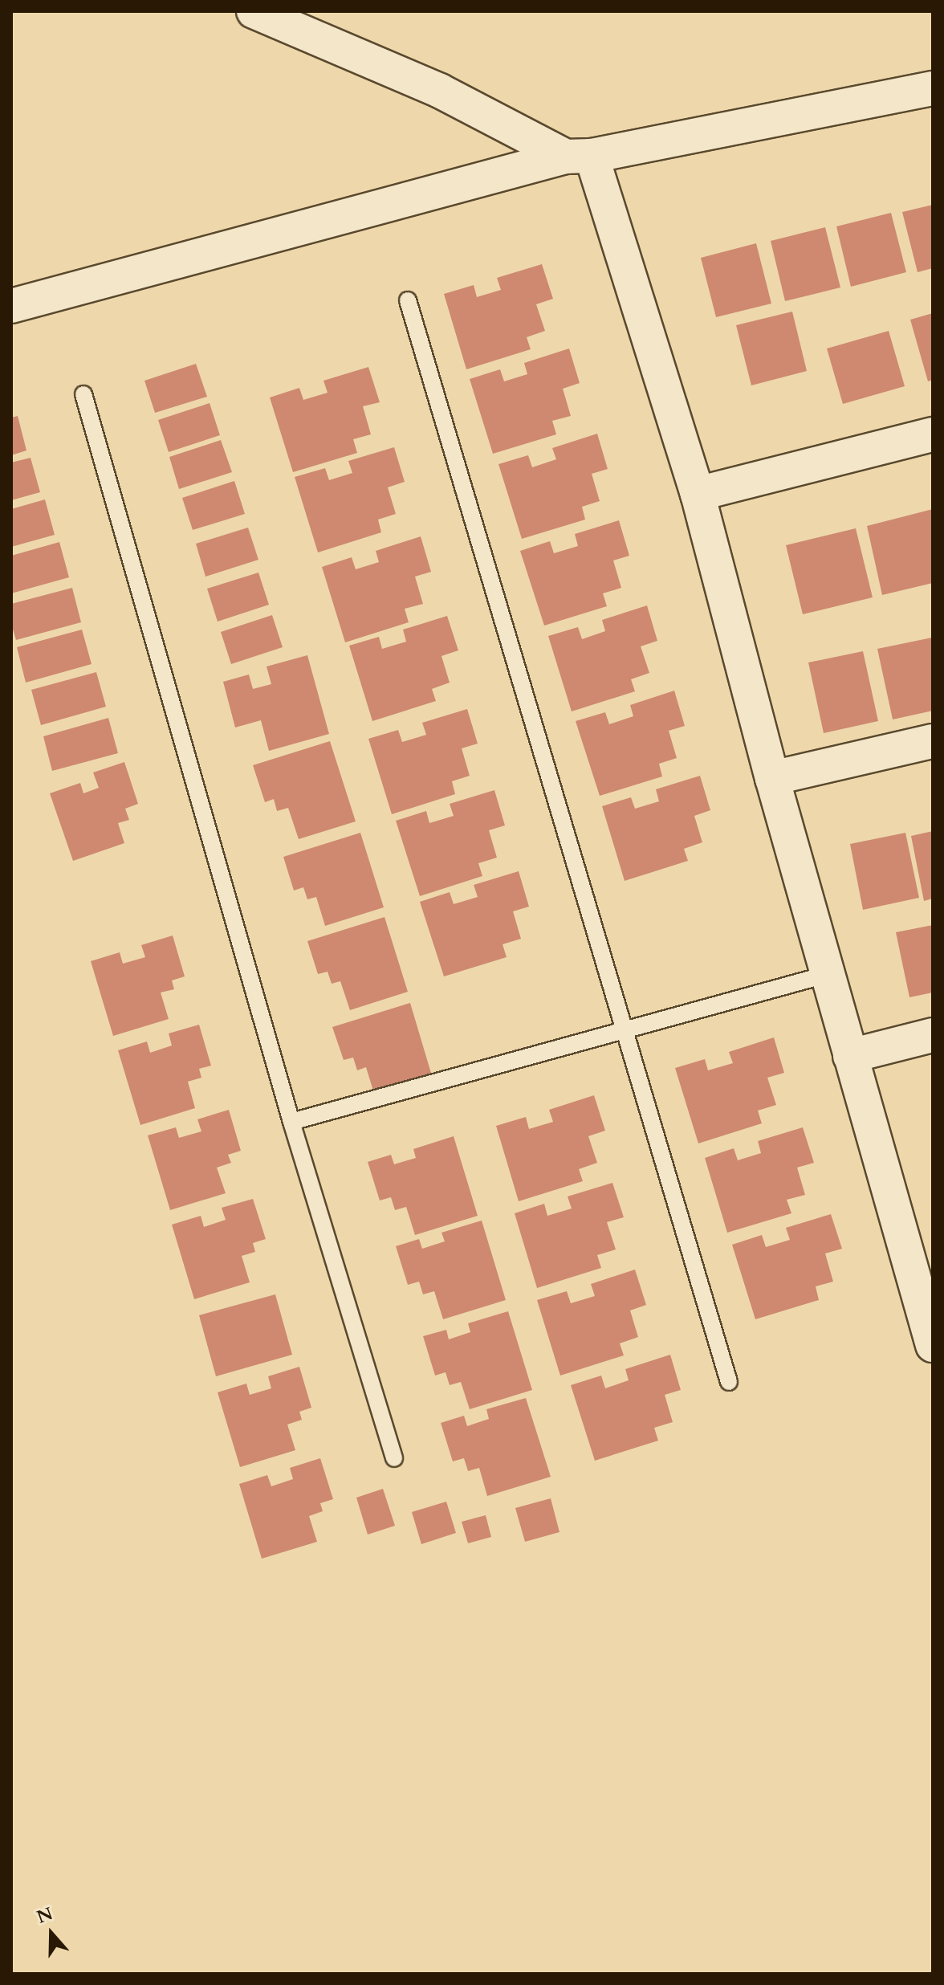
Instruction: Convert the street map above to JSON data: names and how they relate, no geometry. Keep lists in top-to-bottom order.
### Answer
{
  "north": "top"
}
